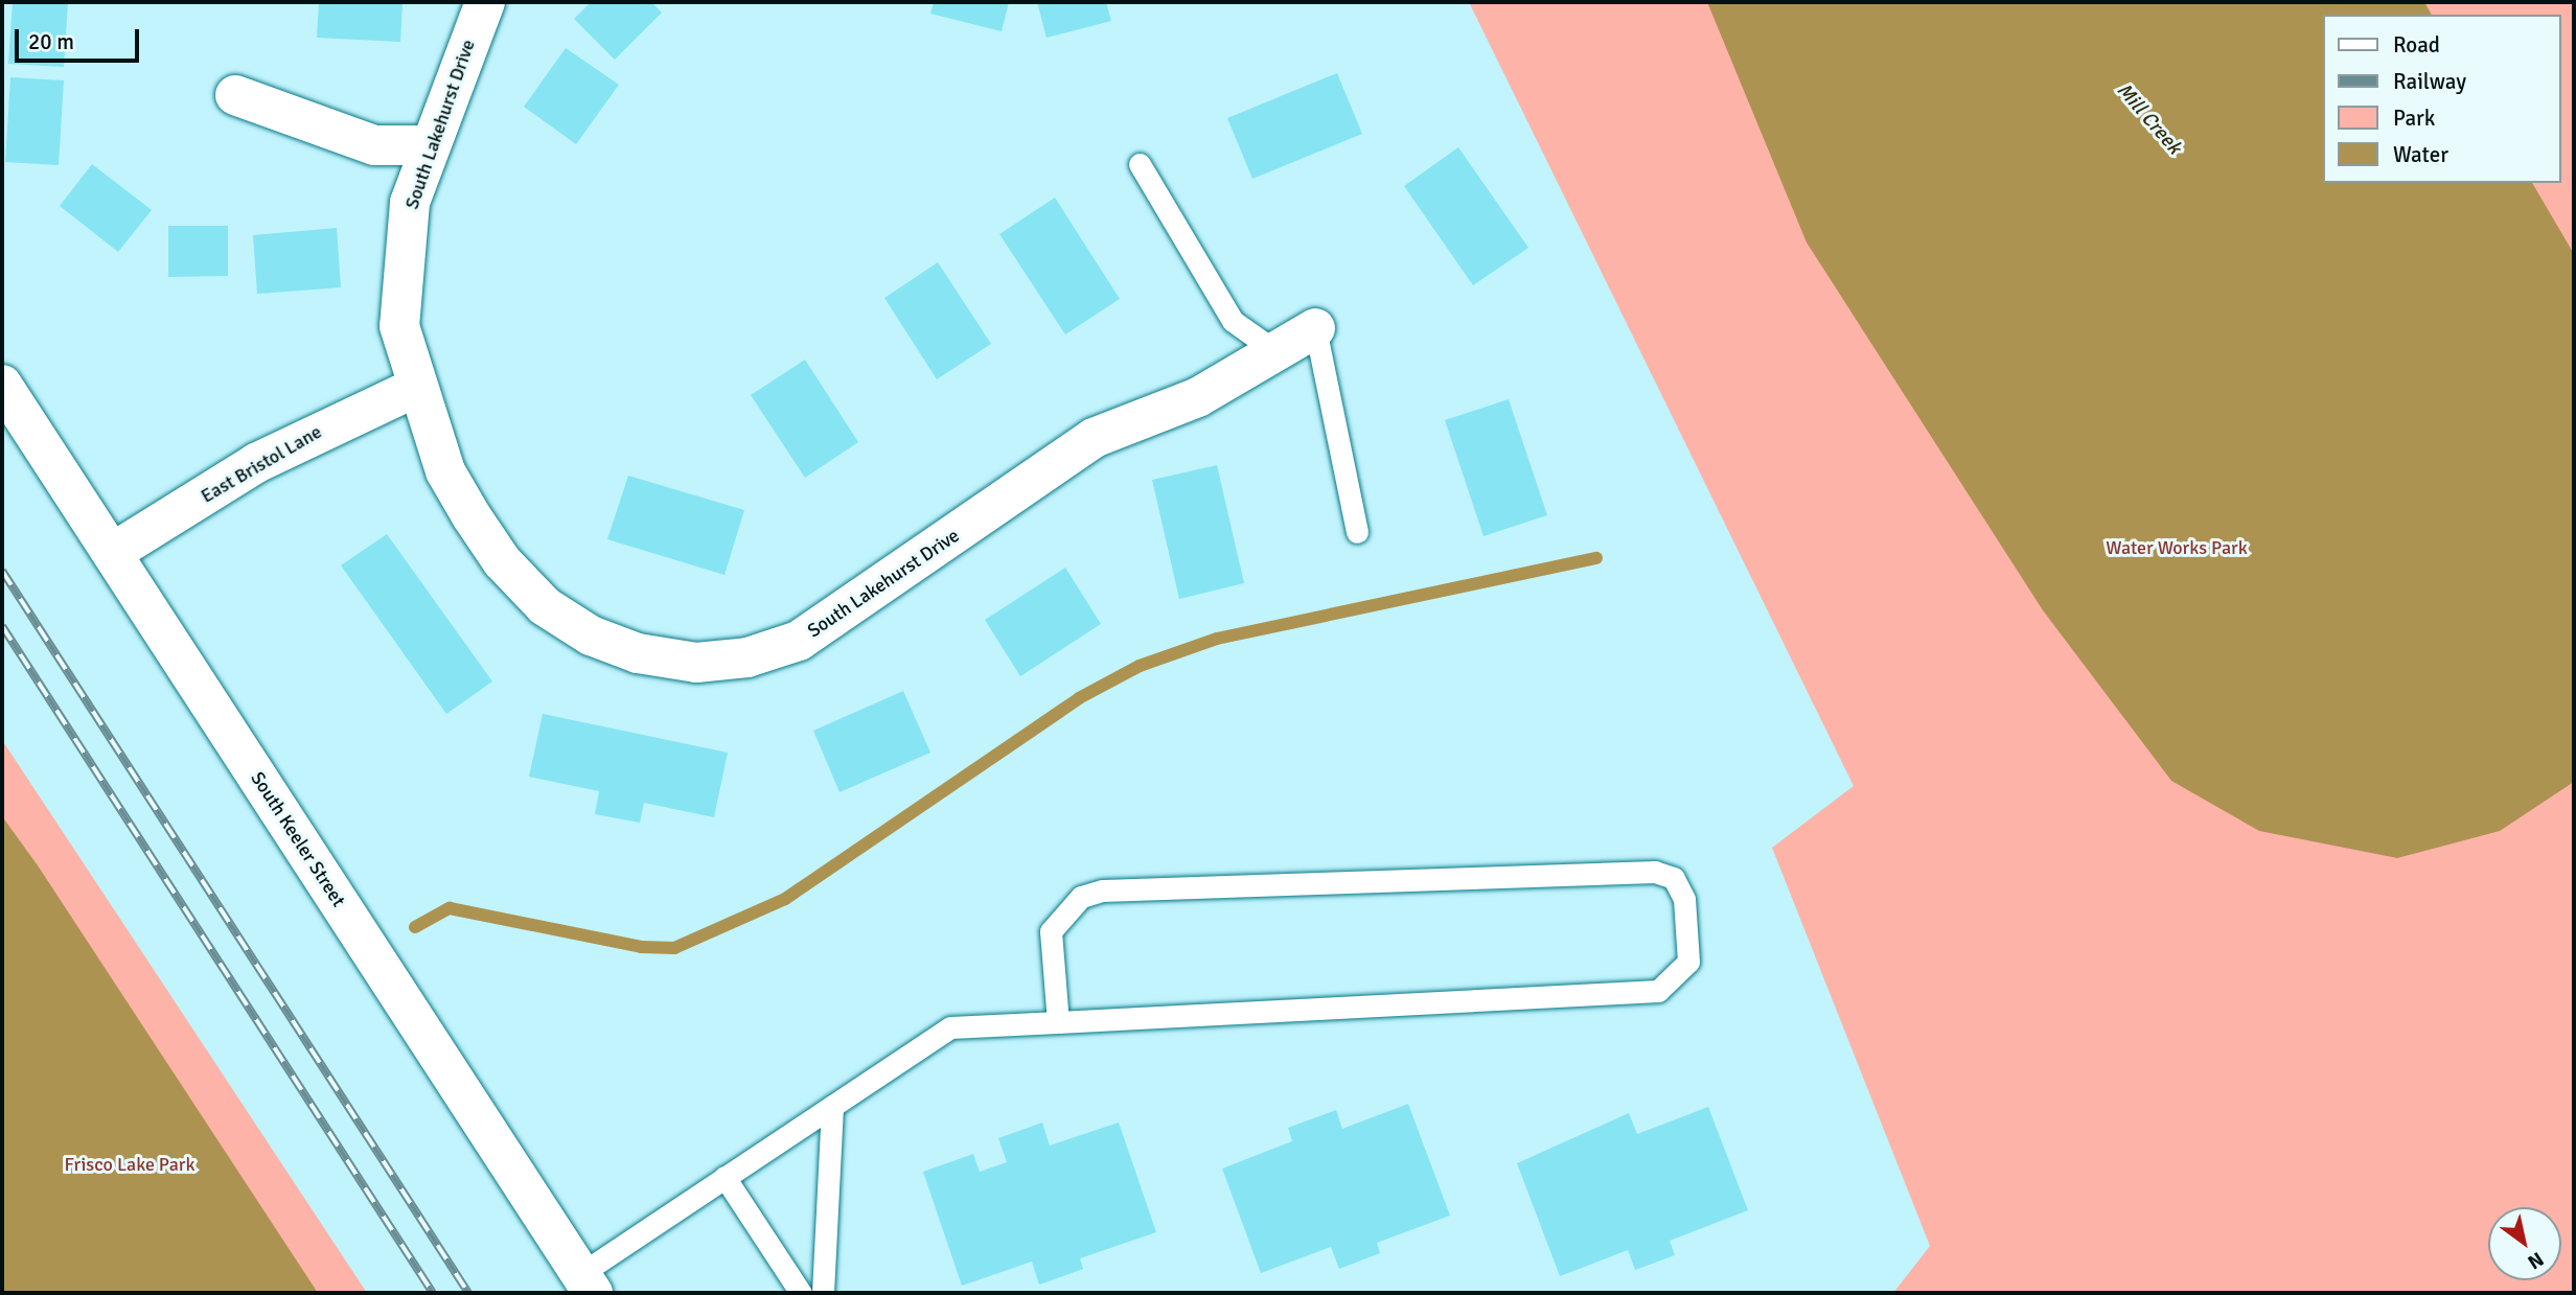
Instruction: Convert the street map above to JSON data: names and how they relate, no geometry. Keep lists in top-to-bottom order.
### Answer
{
  "streets": {
    "street": ["South Lakehurst Drive", "East Bristol Lane", "South Keeler Street"]
  },
  "crossings": [
    ["South Lakehurst Drive", "East Bristol Lane"],
    ["East Bristol Lane", "South Keeler Street"]
  ],
  "water": ["Mill Creek"],
  "parks": ["Water Works Park", "Frisco Lake Park"],
  "legend": [
    "Road",
    "Railway",
    "Park",
    "Water"
  ],
  "scale_bar": "20 m",
  "north": "bottom right"
}
